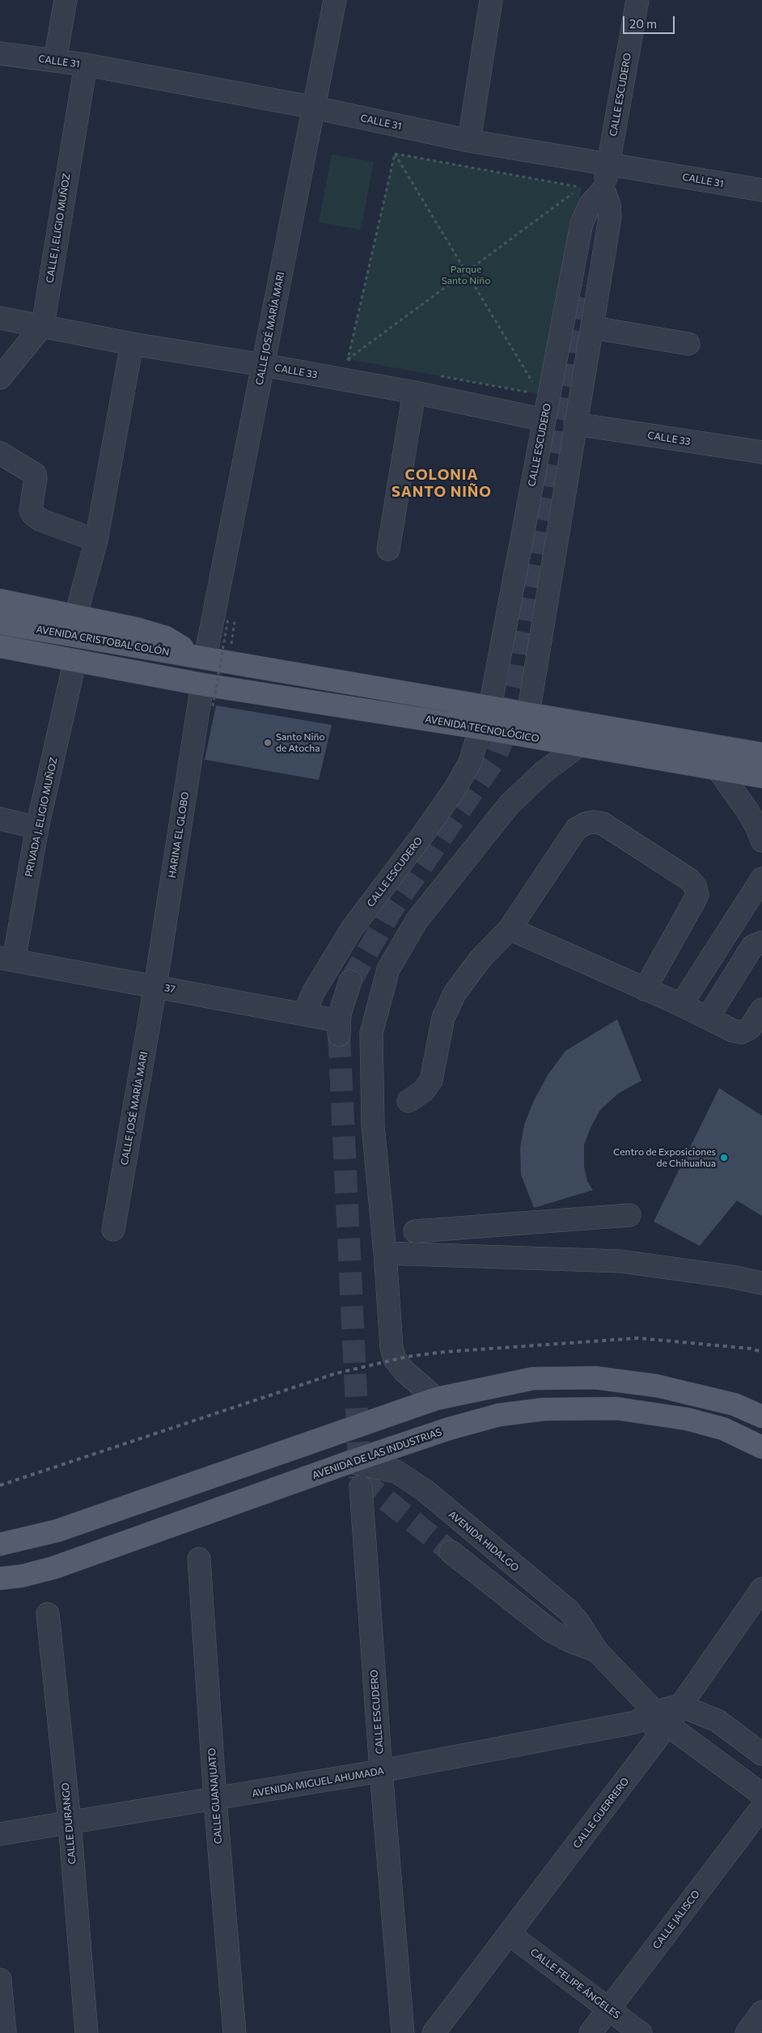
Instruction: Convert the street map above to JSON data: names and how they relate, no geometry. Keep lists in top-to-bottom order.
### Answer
{
  "streets": {
    "main road": ["AVENIDA CRISTOBAL COLÓN", "AVENIDA TECNOLÓGICO", "AVENIDA DE LAS INDUSTRIAS"],
    "street": [
      "CALLE 31",
      "CALLE ESCUDERO",
      "CALLE J. ELIGIO MUÑOZ",
      "CALLE JOSÉ MARÍA MARI",
      "CALLE 33",
      "PRIVADA J. ELIGIO MUÑOZ",
      "HARINA EL GLOBO",
      "37",
      "AVENIDA HIDALGO",
      "AVENIDA MIGUEL AHUMADA",
      "CALLE GUANAJUATO",
      "CALLE GUERRERO",
      "CALLE DURANGO",
      "CALLE JALISCO",
      "CALLE FELIPE ÁNGELES"
    ]
  },
  "crossings": [
    ["CALLE 31", "CALLE ESCUDERO"],
    ["CALLE 31", "CALLE J. ELIGIO MUÑOZ"],
    ["CALLE 31", "CALLE JOSÉ MARÍA MARI"],
    ["CALLE ESCUDERO", "CALLE 33"],
    ["CALLE ESCUDERO", "AVENIDA TECNOLÓGICO"],
    ["CALLE ESCUDERO", "37"],
    ["CALLE ESCUDERO", "AVENIDA MIGUEL AHUMADA"],
    ["CALLE J. ELIGIO MUÑOZ", "CALLE 33"],
    ["CALLE JOSÉ MARÍA MARI", "CALLE 33"],
    ["CALLE JOSÉ MARÍA MARI", "AVENIDA CRISTOBAL COLÓN"],
    ["CALLE JOSÉ MARÍA MARI", "HARINA EL GLOBO"],
    ["CALLE JOSÉ MARÍA MARI", "37"],
    ["AVENIDA TECNOLÓGICO", "HARINA EL GLOBO"],
    ["PRIVADA J. ELIGIO MUÑOZ", "37"],
    ["HARINA EL GLOBO", "37"],
    ["AVENIDA DE LAS INDUSTRIAS", "AVENIDA HIDALGO"],
    ["AVENIDA HIDALGO", "AVENIDA MIGUEL AHUMADA"],
    ["AVENIDA HIDALGO", "CALLE GUERRERO"],
    ["AVENIDA MIGUEL AHUMADA", "CALLE GUANAJUATO"],
    ["AVENIDA MIGUEL AHUMADA", "CALLE GUERRERO"],
    ["AVENIDA MIGUEL AHUMADA", "CALLE DURANGO"],
    ["CALLE GUERRERO", "CALLE FELIPE ÁNGELES"],
    ["CALLE JALISCO", "CALLE FELIPE ÁNGELES"]
  ],
  "districts": ["COLONIA SANTO NIÑO"],
  "parks": ["Parque Santo Niño"],
  "places": ["Santo Niño de Atocha", "Centro de Exposiciones de Chihuahua"],
  "scale_bar": "20 m"
}
